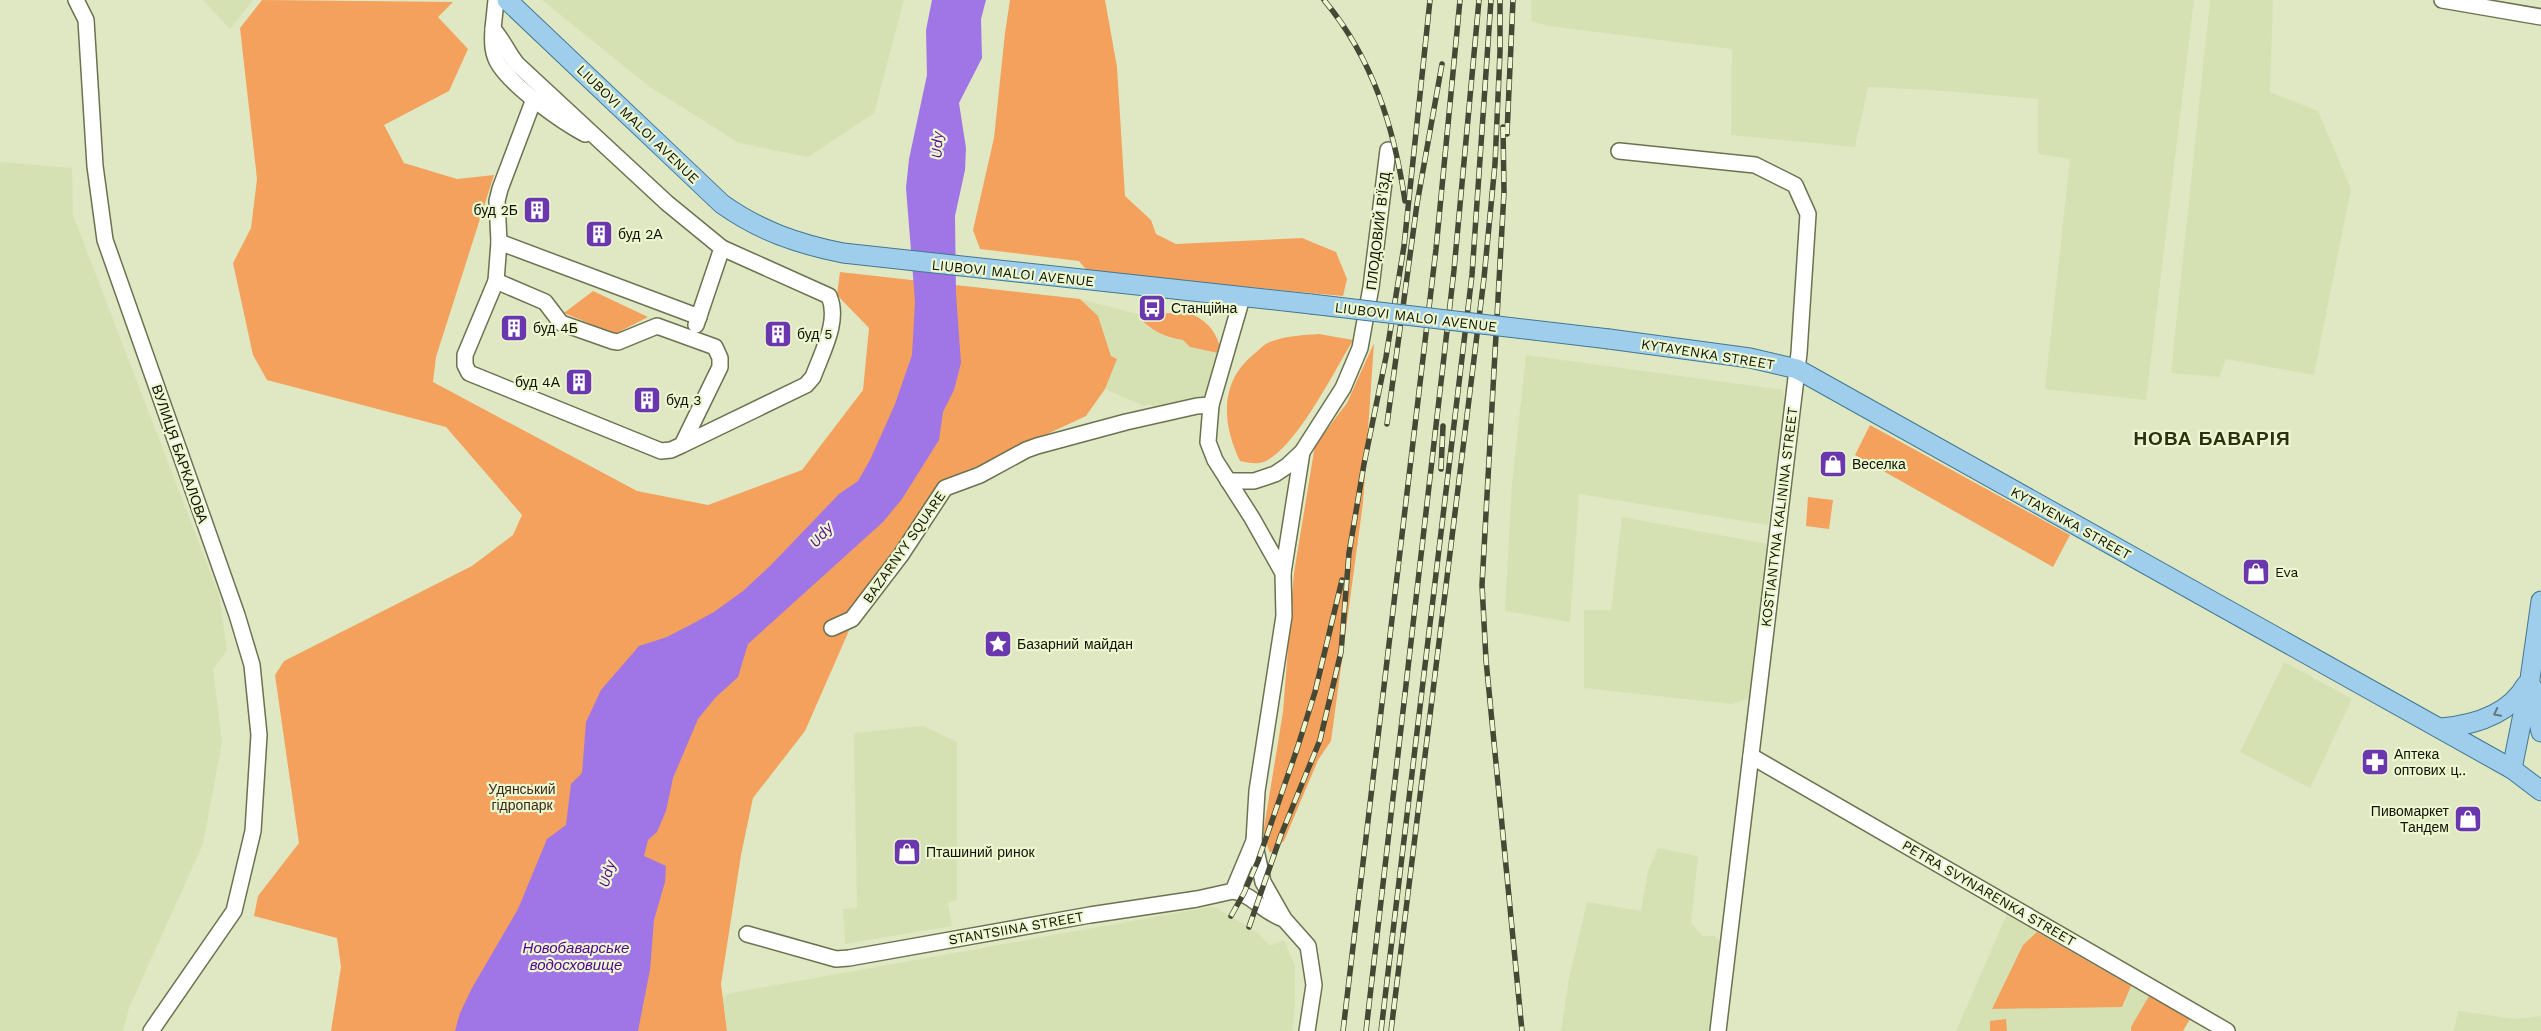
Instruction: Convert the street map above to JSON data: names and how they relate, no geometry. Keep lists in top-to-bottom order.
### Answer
{
  "streets": {
    "main road": ["LIUBOVI MALOI AVENUE", "KYTAYENKA STREET"],
    "street": [
      "ПЛОДОВИЙ В'ЇЗД",
      "ВУЛИЦЯ БАРКАЛОВА",
      "KOSTIANTYNA KALININA STREET",
      "BAZARNYY SQUARE",
      "PETRA SVYNARENKA STREET",
      "STANTSIINA STREET"
    ]
  },
  "crossings": [
    ["LIUBOVI MALOI AVENUE", "KYTAYENKA STREET"],
    ["KYTAYENKA STREET", "KOSTIANTYNA KALININA STREET"],
    ["KOSTIANTYNA KALININA STREET", "PETRA SVYNARENKA STREET"]
  ],
  "districts": ["НОВА БАВАРІЯ"],
  "water": ["Udy", "Новобаварське водосховище"],
  "parks": ["Удянський гідропарк"],
  "places": {
    "building": [
      "буд 2Б",
      "буд 2А",
      "буд 4Б",
      "буд 5",
      "буд 4А",
      "буд 3"
    ],
    "bus stop": ["Станційна"],
    "shop": [
      "Веселка",
      "Eva",
      "Пивомаркет Тандем",
      "Пташиний ринок"
    ],
    "place": ["Базарний майдан"],
    "pharmacy": ["Аптека оптових ц‥"]
  }
}
